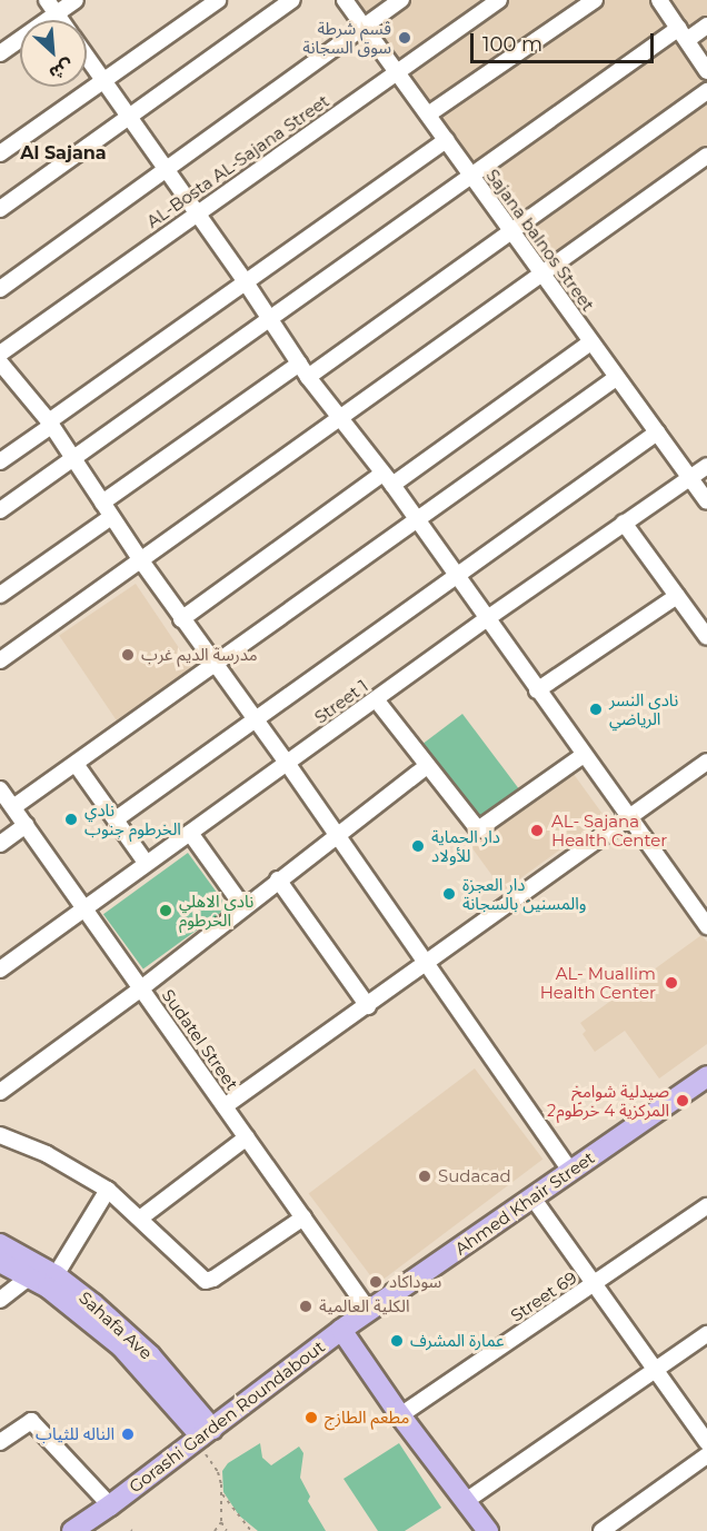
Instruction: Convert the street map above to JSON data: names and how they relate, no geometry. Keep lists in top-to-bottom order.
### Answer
{
  "streets": {
    "main road": ["Ahmed Khair Street", "Sahafa Ave", "Gorashi Garden Roundabout"],
    "street": [
      "AL-Bosta AL-Sajana Street",
      "Sajana balnos Street",
      "Street 1",
      "Sudatel Street",
      "Street 69"
    ]
  },
  "crossings": [
    ["AL-Bosta AL-Sajana Street", "Sajana balnos Street"],
    ["Sajana balnos Street", "Street 1"],
    ["Street 1", "Sudatel Street"],
    ["Sudatel Street", "Ahmed Khair Street"],
    ["Ahmed Khair Street", "Gorashi Garden Roundabout"],
    ["Street 69", "Gorashi Garden Roundabout"],
    ["Sahafa Ave", "Gorashi Garden Roundabout"]
  ],
  "districts": ["Al Sajana"],
  "places": [
    "قسم شرطة سوق السجانة",
    "مدرسة الديم غرب",
    "نادي النسر الرياضي",
    "نادي الخرطوم جنوب",
    "AL- Sajana Health Center",
    "دار الحماية للأولاد",
    "دار العجزة والمسنين بالسجانة",
    "نادي الاهلي الخرطوم",
    "AL- Muallim Health Center",
    "صيدلية شوامخ المركزية 4 خرطوم2",
    "Sudacad",
    "سوداكاد",
    "الكلية العالمية",
    "عمارة المشرف",
    "مطعم الطازج",
    "الناله للثياب"
  ],
  "scale_bar": "100 m",
  "north": "bottom right"
}
